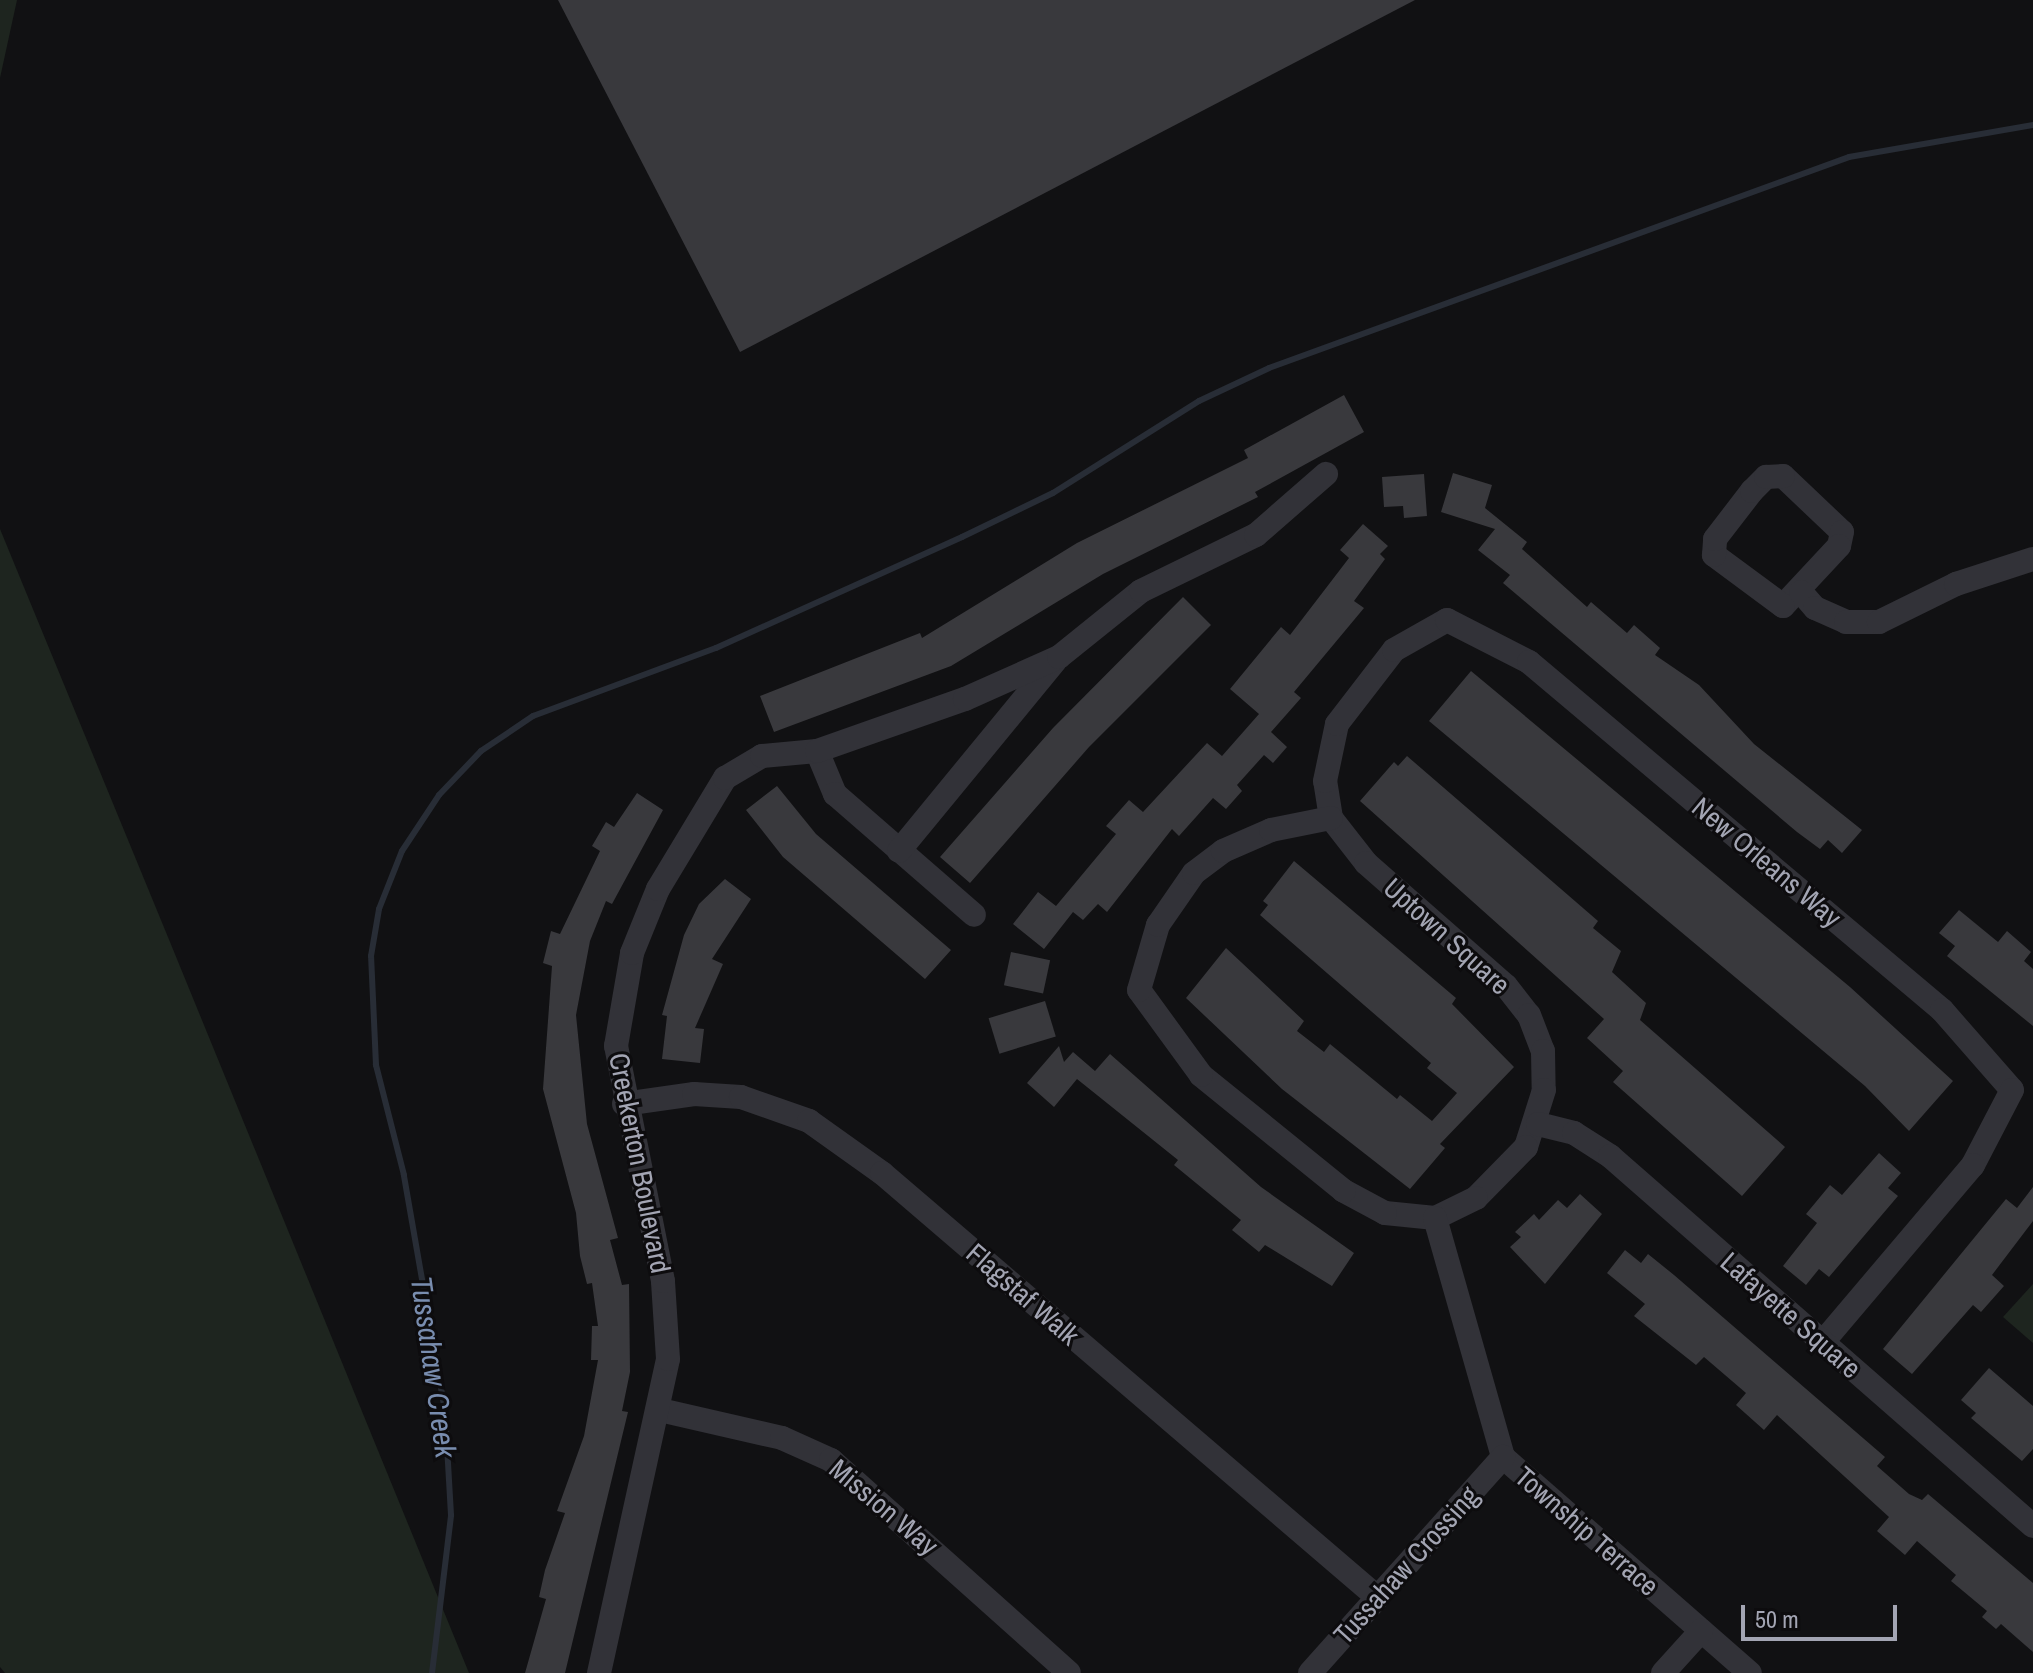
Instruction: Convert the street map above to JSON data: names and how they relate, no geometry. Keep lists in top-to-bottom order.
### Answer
{
  "streets": {
    "street": [
      "New Orleans Way",
      "Uptown Square",
      "Creekerton Boulevard",
      "Flagstaf Walk",
      "Lafayette Square",
      "Mission Way",
      "Township Terrace",
      "Tussahaw Crossing"
    ]
  },
  "crossings": [
    ["New Orleans Way", "Uptown Square"],
    ["New Orleans Way", "Lafayette Square"],
    ["Uptown Square", "Lafayette Square"],
    ["Creekerton Boulevard", "Flagstaf Walk"],
    ["Creekerton Boulevard", "Mission Way"],
    ["Flagstaf Walk", "Tussahaw Crossing"],
    ["Township Terrace", "Tussahaw Crossing"]
  ],
  "water": ["Tussahaw Creek"],
  "scale_bar": "50 m"
}
